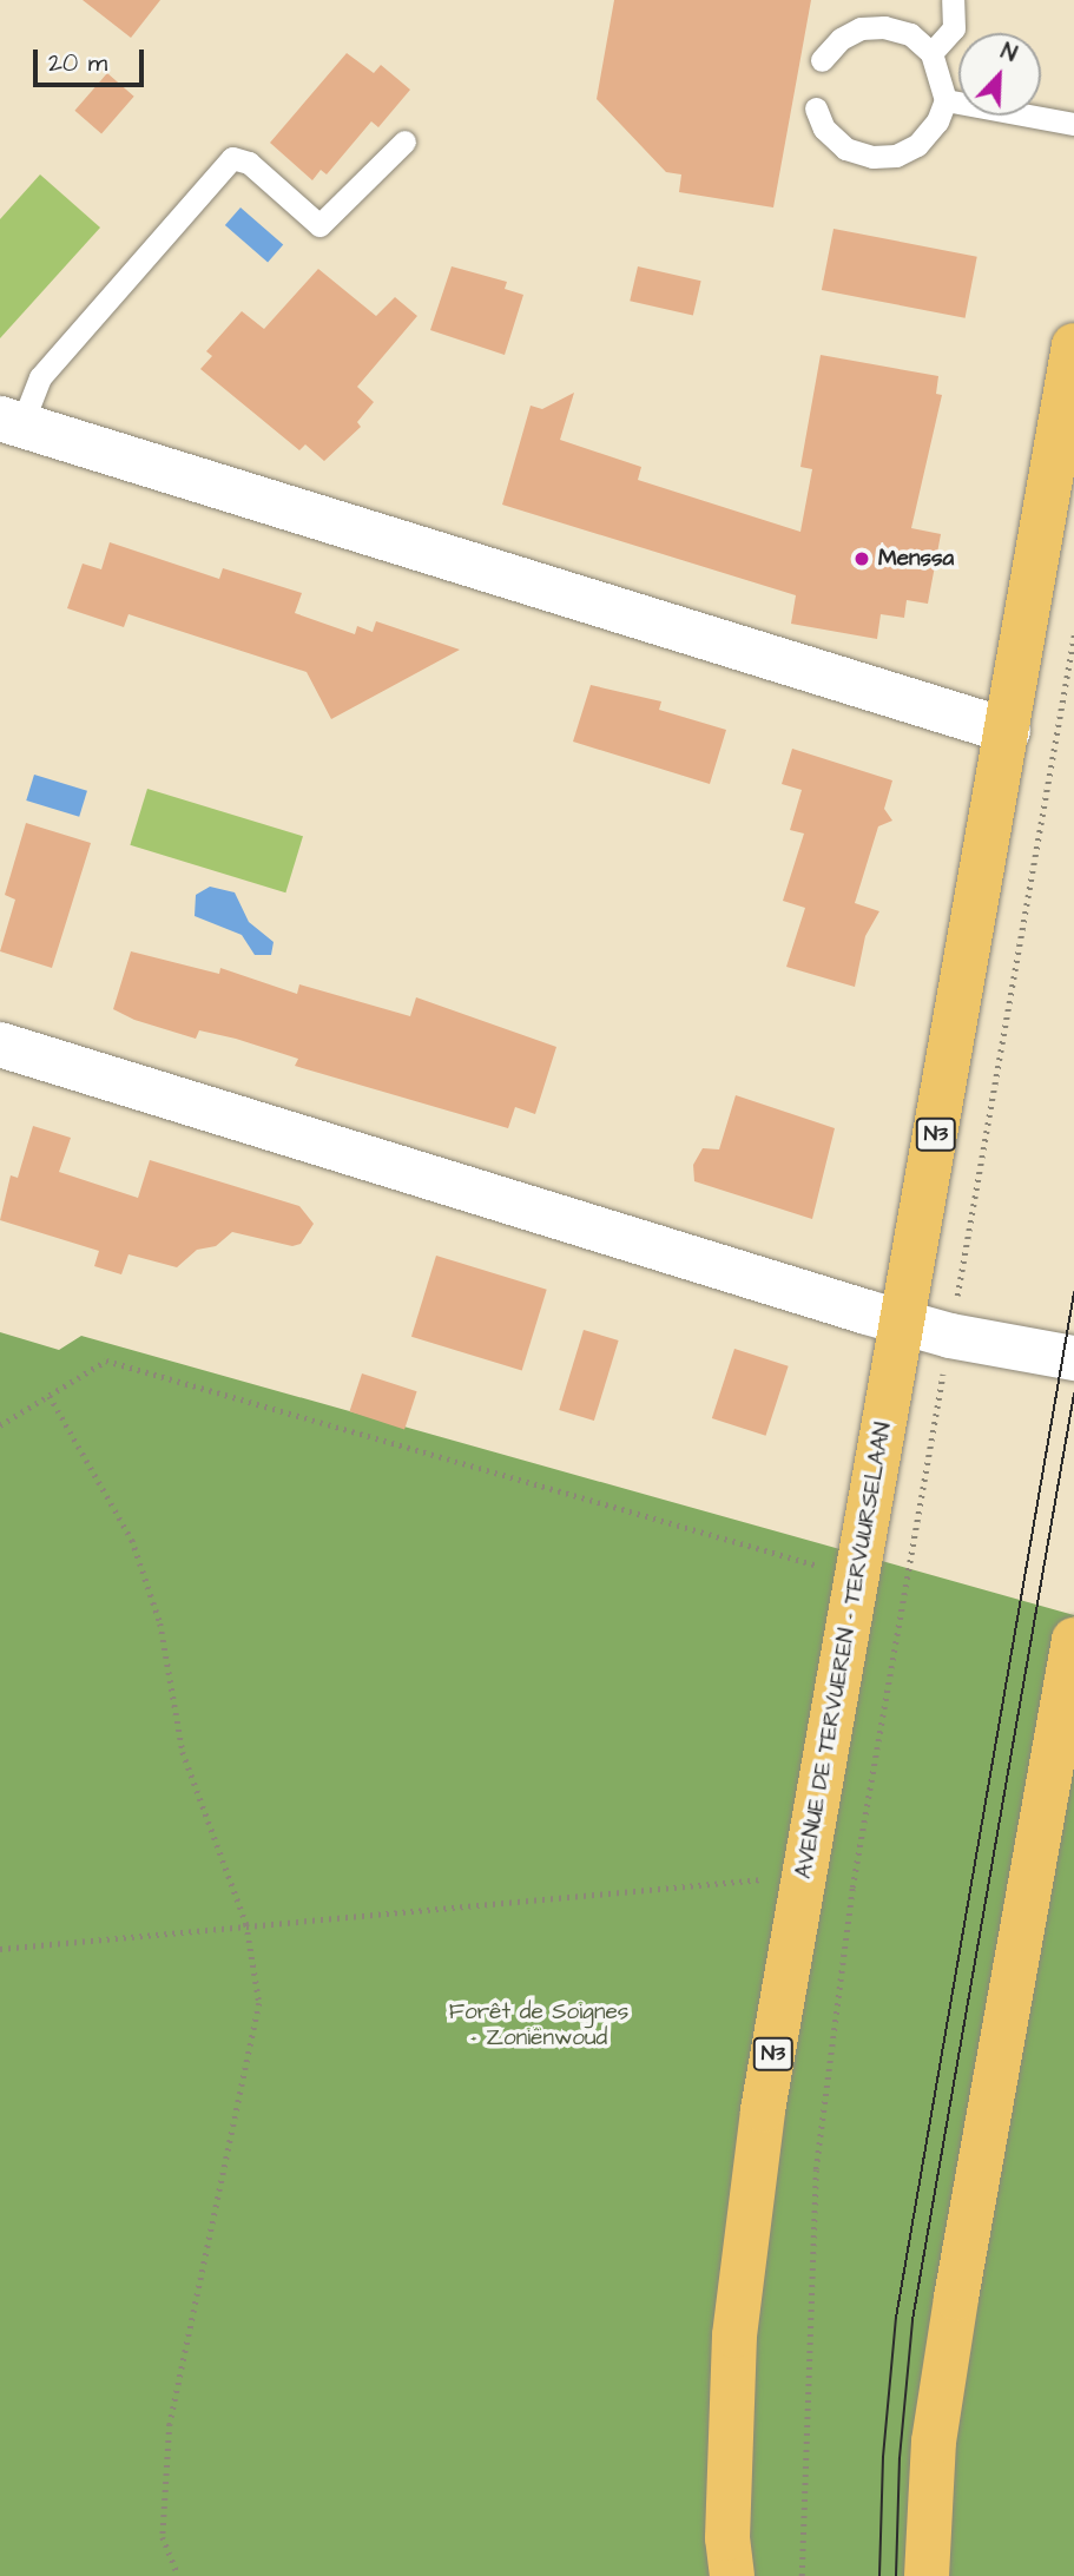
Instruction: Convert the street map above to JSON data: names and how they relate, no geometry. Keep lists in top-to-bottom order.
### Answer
{
  "streets": {
    "main road": ["N3", "AVENUE DE TERVUEREN - TERVUURSELAAN"]
  },
  "crossings": [
    ["N3", "AVENUE DE TERVUEREN - TERVUURSELAAN"]
  ],
  "parks": ["Forêt de Soignes - Zoniënwoud"],
  "places": ["Menssa"],
  "scale_bar": "20 m",
  "north": "top right"
}
